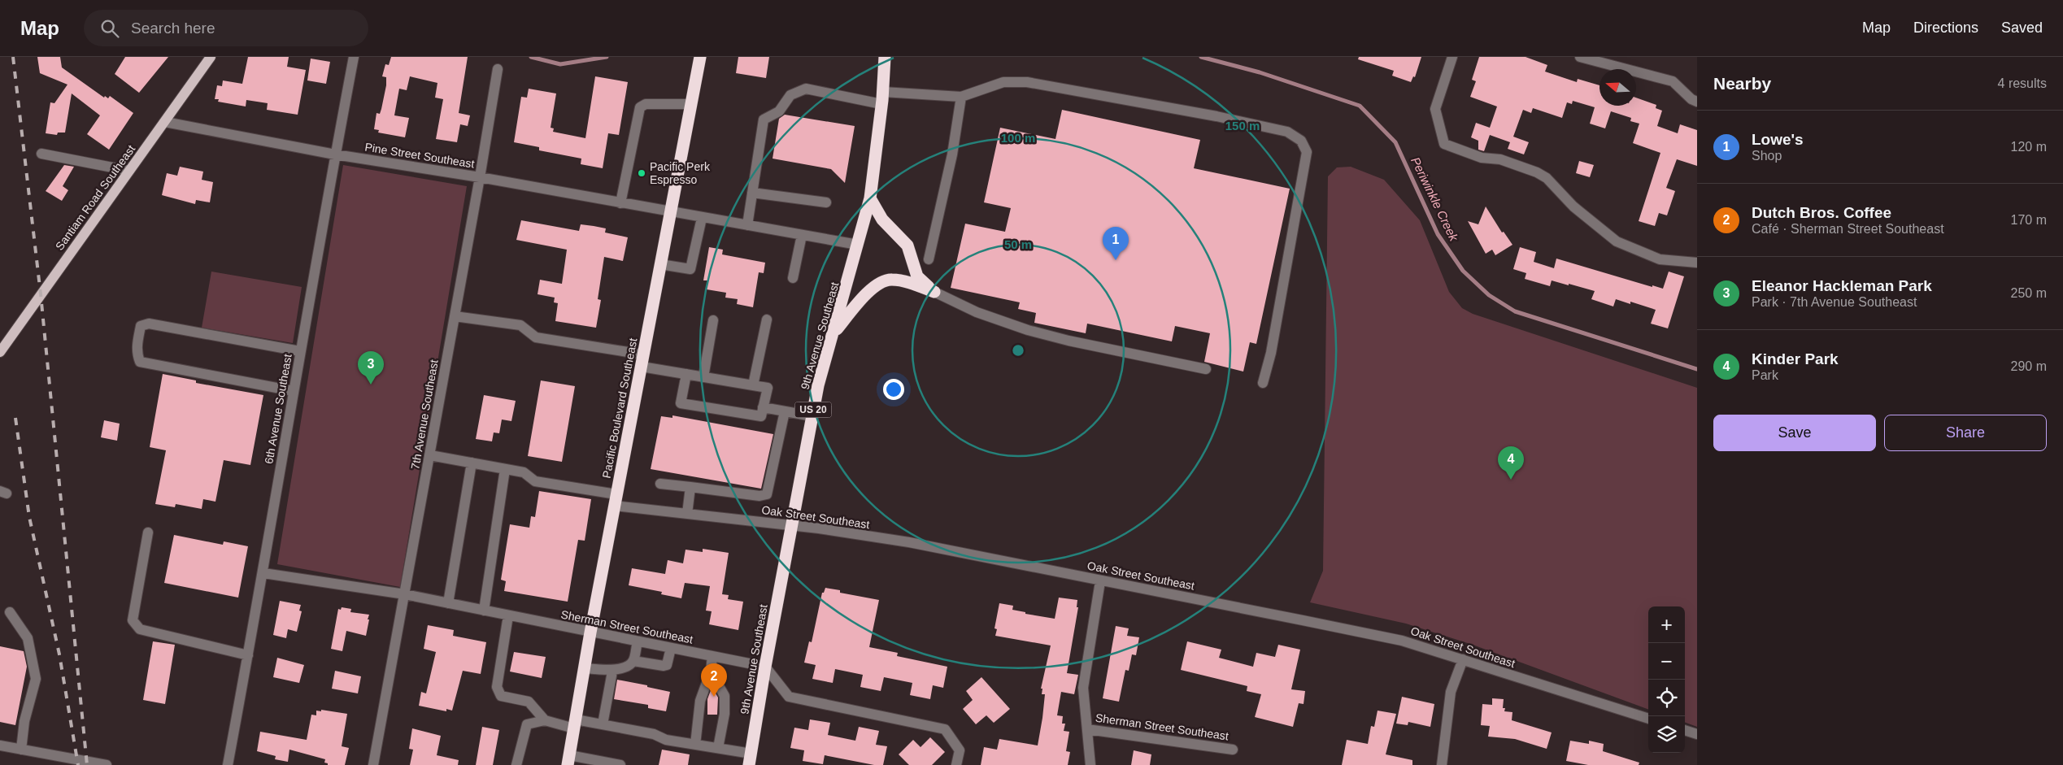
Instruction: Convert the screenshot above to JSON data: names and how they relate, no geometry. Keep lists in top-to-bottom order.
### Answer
{
  "streets": {
    "highway": ["9th Avenue Southeast", "Pacific Boulevard Southeast", "US 20"],
    "main road": ["Santiam Road Southeast"],
    "street": [
      "Pine Street Southeast",
      "6th Avenue Southeast",
      "7th Avenue Southeast",
      "Oak Street Southeast",
      "Sherman Street Southeast"
    ]
  },
  "crossings": [
    ["Pine Street Southeast", "Santiam Road Southeast"],
    ["Pine Street Southeast", "9th Avenue Southeast"],
    ["Pine Street Southeast", "Pacific Boulevard Southeast"],
    ["Pine Street Southeast", "6th Avenue Southeast"],
    ["Pine Street Southeast", "7th Avenue Southeast"],
    ["9th Avenue Southeast", "Oak Street Southeast"],
    ["9th Avenue Southeast", "Sherman Street Southeast"],
    ["Pacific Boulevard Southeast", "Oak Street Southeast"],
    ["Pacific Boulevard Southeast", "Sherman Street Southeast"],
    ["6th Avenue Southeast", "Sherman Street Southeast"],
    ["7th Avenue Southeast", "Oak Street Southeast"],
    ["7th Avenue Southeast", "Sherman Street Southeast"]
  ],
  "water": ["Periwinkle Creek"],
  "places": ["Pacific Perk Espresso"],
  "north": "left",
  "page": {
    "header": "Map",
    "search": "Search here",
    "nav": ["Map", "Directions", "Saved"],
    "heading": ["Nearby", "4 results"],
    "list": [
      {
        "mark": "1",
        "name": "Lowe's",
        "note": "Shop",
        "value": "120 m"
      },
      {
        "mark": "2",
        "name": "Dutch Bros. Coffee",
        "note": "Café · Sherman Street Southeast",
        "value": "170 m"
      },
      {
        "mark": "3",
        "name": "Eleanor Hackleman Park",
        "note": "Park · 7th Avenue Southeast",
        "value": "250 m"
      },
      {
        "mark": "4",
        "name": "Kinder Park",
        "note": "Park",
        "value": "290 m"
      }
    ],
    "pins": [
      "1",
      "3",
      "4",
      "2"
    ],
    "buttons": ["Save", "Share"],
    "map_buttons": ["+", "−"]
  },
  "rings": ["150 m", "100 m", "50 m"]
}
